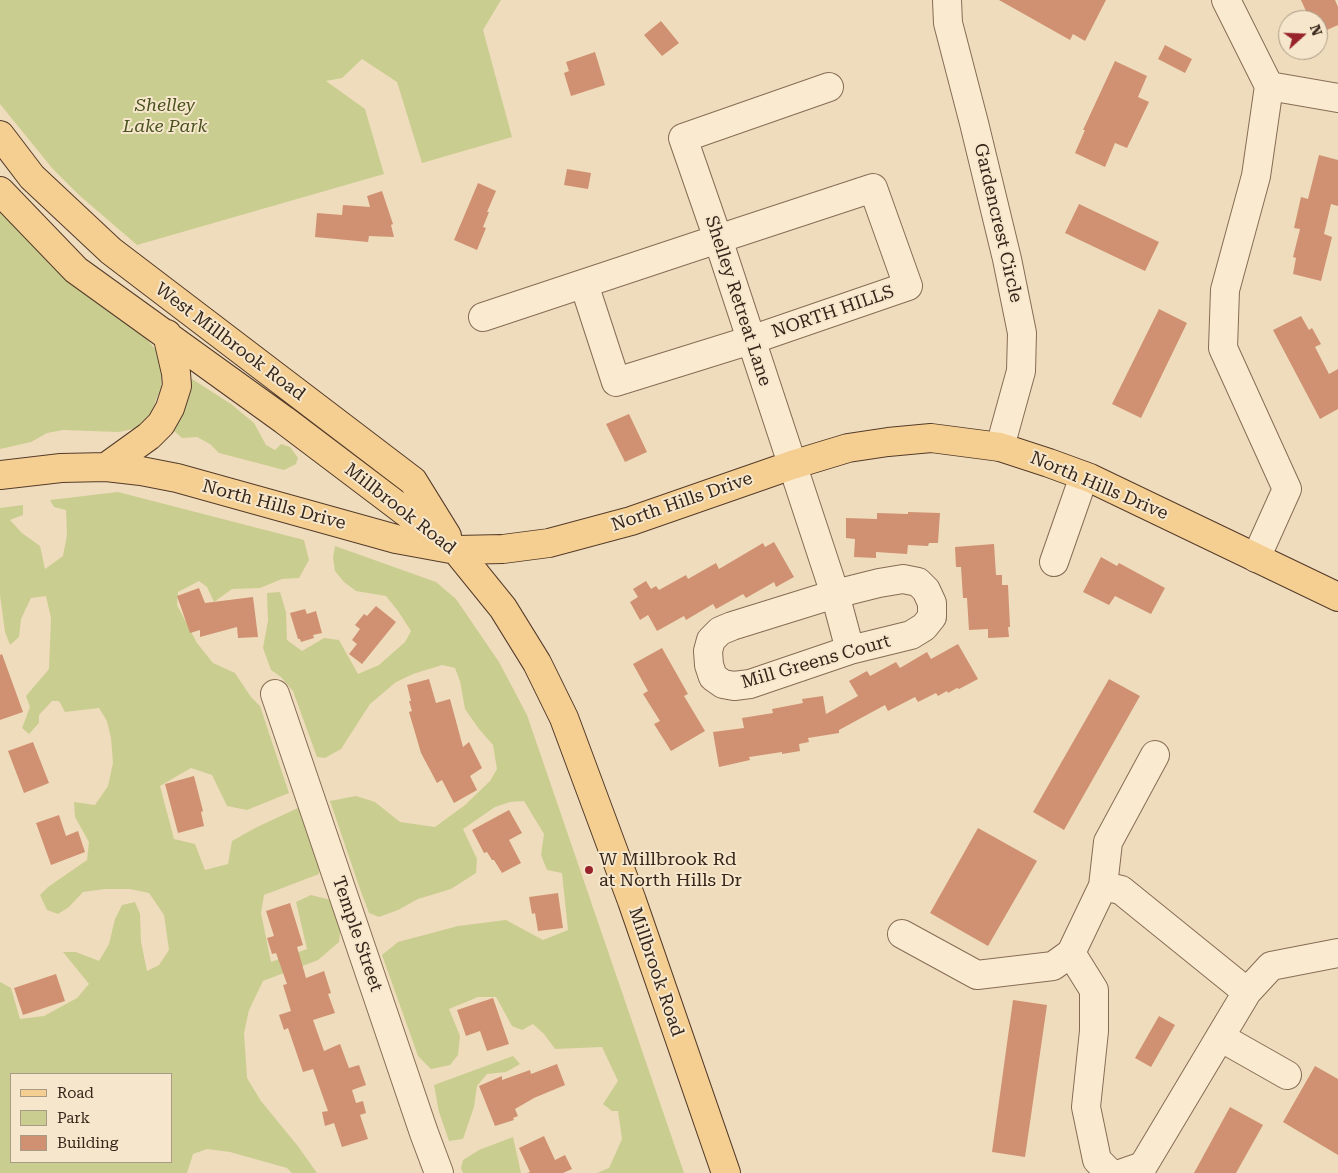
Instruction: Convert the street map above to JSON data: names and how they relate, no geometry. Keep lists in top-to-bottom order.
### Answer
{
  "streets": {
    "main road": ["West Millbrook Road", "North Hills Drive", "Millbrook Road"],
    "street": [
      "Gardencrest Circle",
      "Shelley Retreat Lane",
      "NORTH HILLS",
      "Mill Greens Court",
      "Temple Street"
    ]
  },
  "crossings": [
    ["Gardencrest Circle", "North Hills Drive"],
    ["Shelley Retreat Lane", "NORTH HILLS"],
    ["Shelley Retreat Lane", "North Hills Drive"],
    ["West Millbrook Road", "North Hills Drive"],
    ["West Millbrook Road", "Millbrook Road"],
    ["North Hills Drive", "Millbrook Road"]
  ],
  "parks": ["Shelley Lake Park"],
  "places": ["W Millbrook Rd at North Hills Dr"],
  "legend": ["Road", "Park", "Building"],
  "north": "right"
}
